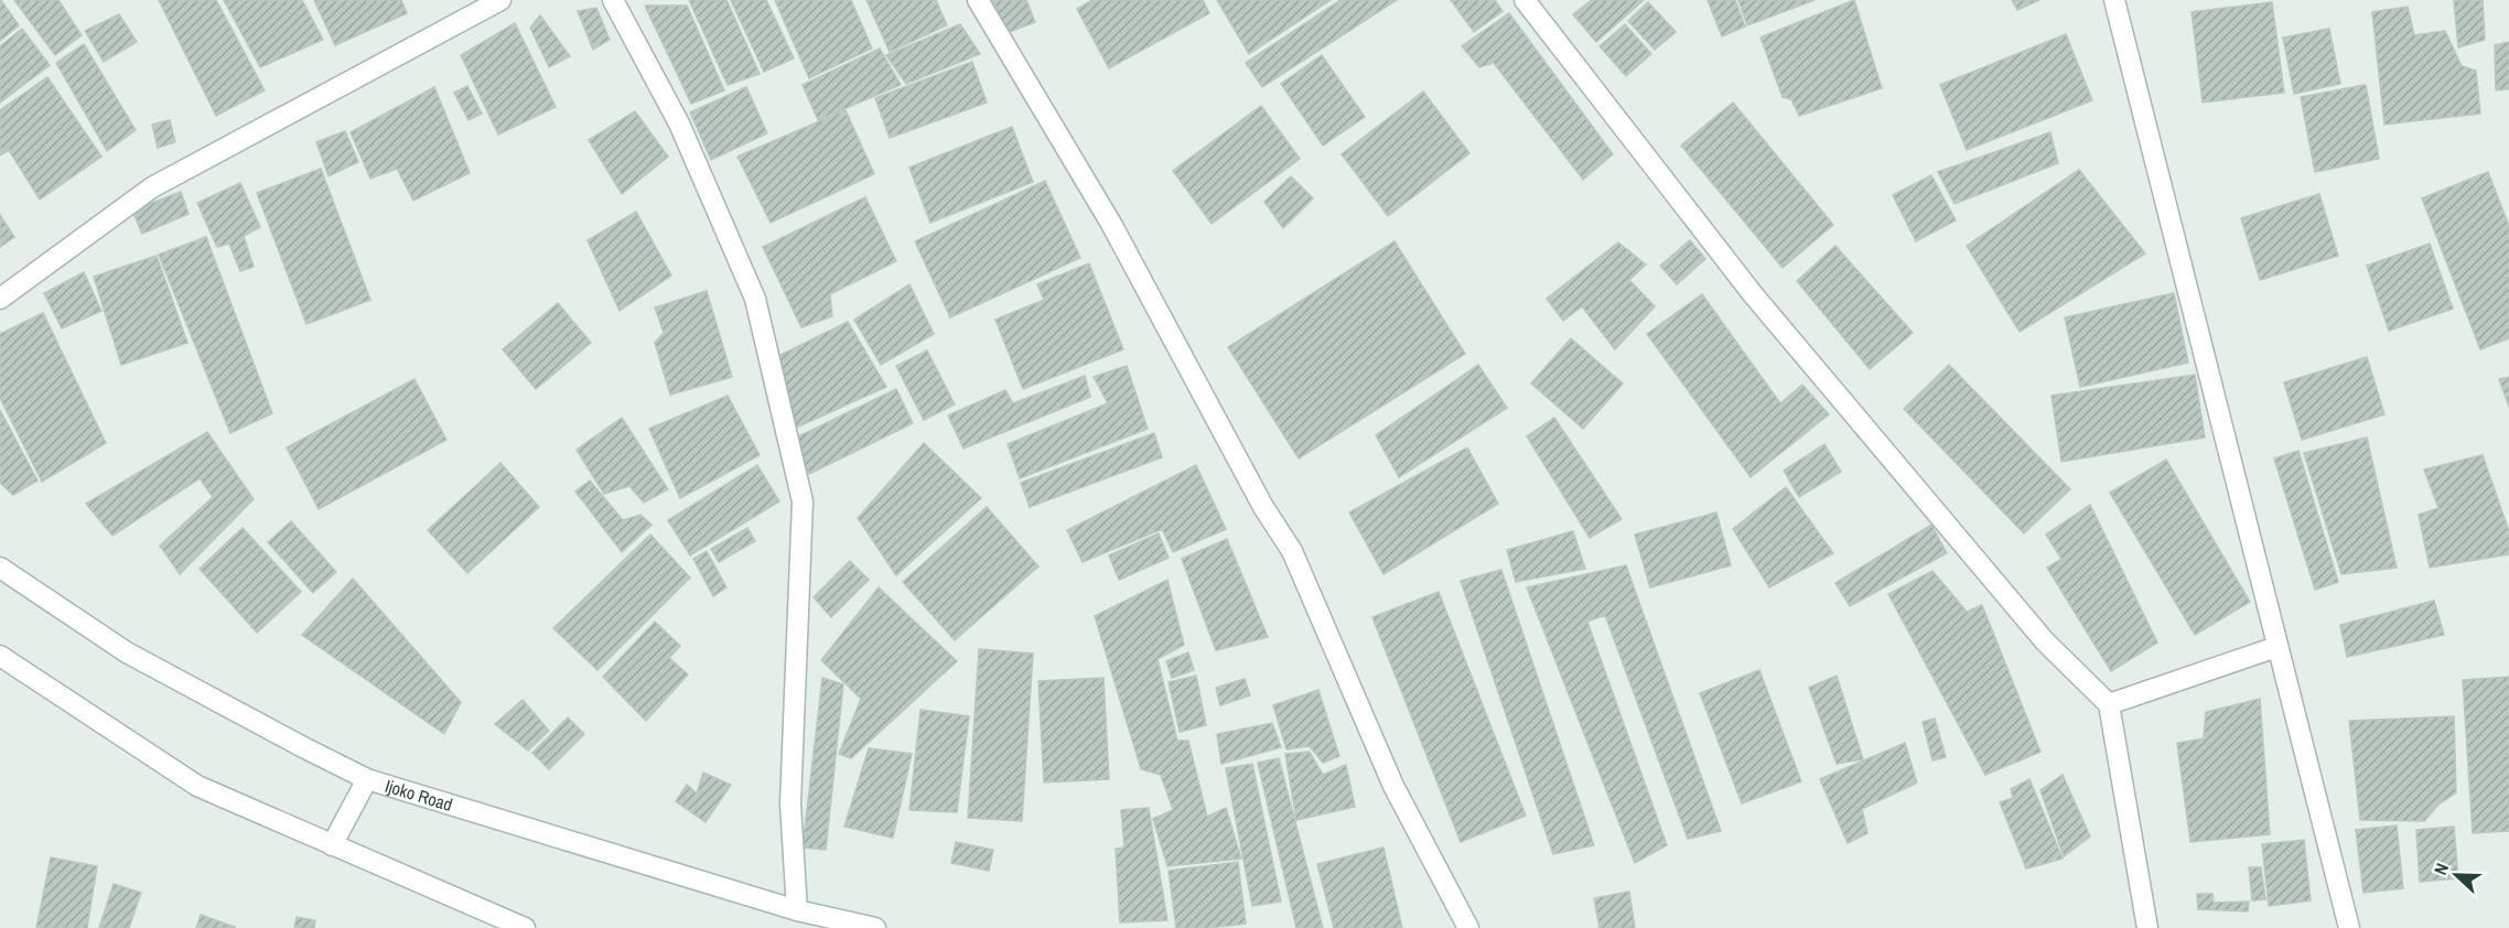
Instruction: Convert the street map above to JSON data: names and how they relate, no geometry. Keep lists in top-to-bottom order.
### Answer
{
  "streets": {
    "street": ["Ijoko Road"]
  },
  "north": "left"
}
